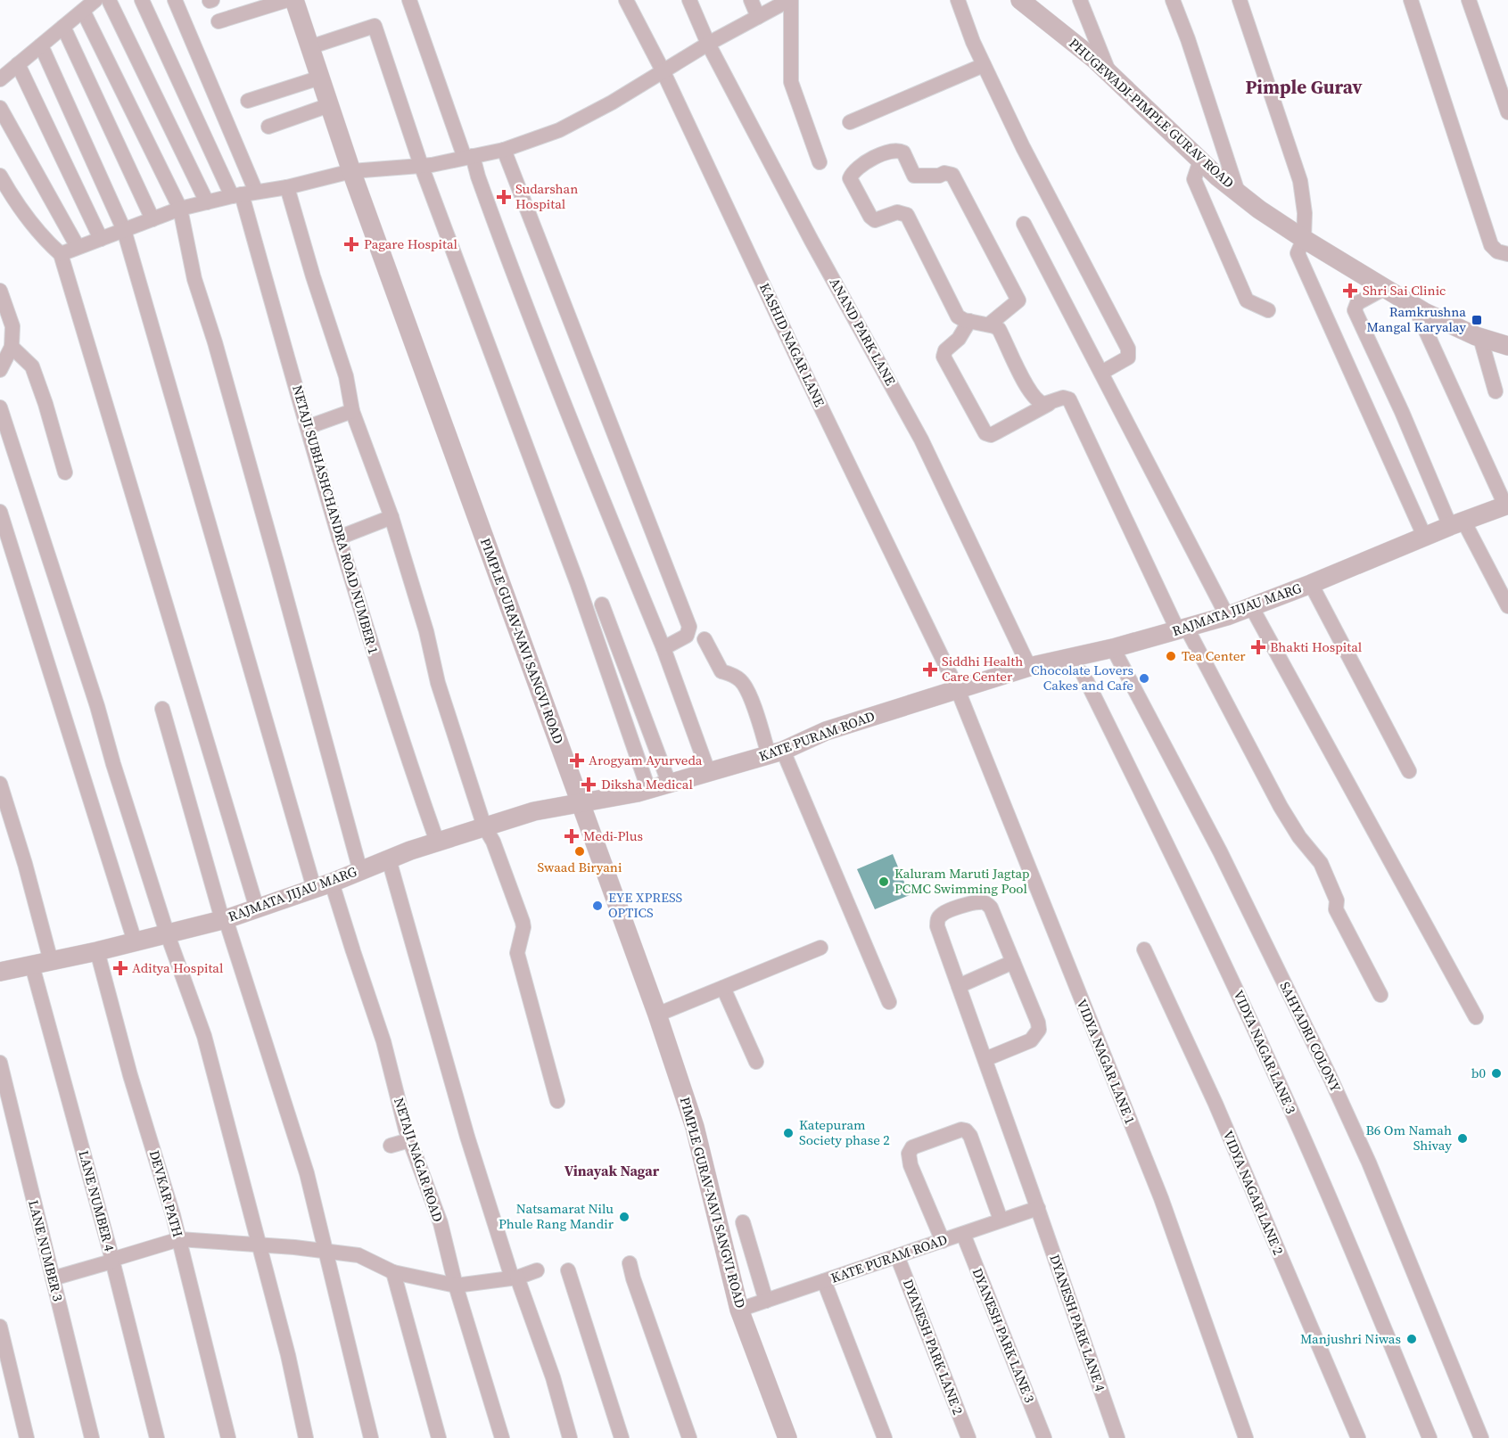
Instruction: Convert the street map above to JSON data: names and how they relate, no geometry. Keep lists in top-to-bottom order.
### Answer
{
  "streets": {
    "street": [
      "PHUGEWADI-PIMPLE GURAV ROAD",
      "ANAND PARK LANE",
      "KASHID NAGAR LANE",
      "NETAJI SUBHASHCHANDRA ROAD NUMBER 1",
      "RAJMATA JIJAU MARG",
      "PIMPLE GURAV-NAVI SANGVI ROAD",
      "KATE PURAM ROAD",
      "SAHYADRI COLONY",
      "VIDYA NAGAR LANE 3",
      "VIDYA NAGAR LANE 1",
      "NETAJI NAGAR ROAD",
      "VIDYA NAGAR LANE 2",
      "DEVKAR PATH",
      "LANE NUMBER 4",
      "LANE NUMBER 3",
      "DYANESH PARK LANE 4",
      "DYANESH PARK LANE 3",
      "DYANESH PARK LANE 2"
    ]
  },
  "crossings": [
    ["ANAND PARK LANE", "RAJMATA JIJAU MARG"],
    ["KASHID NAGAR LANE", "RAJMATA JIJAU MARG"],
    ["KASHID NAGAR LANE", "KATE PURAM ROAD"],
    ["KASHID NAGAR LANE", "VIDYA NAGAR LANE 1"],
    ["NETAJI SUBHASHCHANDRA ROAD NUMBER 1", "RAJMATA JIJAU MARG"],
    ["RAJMATA JIJAU MARG", "PIMPLE GURAV-NAVI SANGVI ROAD"],
    ["RAJMATA JIJAU MARG", "KATE PURAM ROAD"],
    ["RAJMATA JIJAU MARG", "SAHYADRI COLONY"],
    ["RAJMATA JIJAU MARG", "VIDYA NAGAR LANE 1"],
    ["RAJMATA JIJAU MARG", "NETAJI NAGAR ROAD"],
    ["RAJMATA JIJAU MARG", "DEVKAR PATH"],
    ["RAJMATA JIJAU MARG", "LANE NUMBER 4"],
    ["PIMPLE GURAV-NAVI SANGVI ROAD", "KATE PURAM ROAD"],
    ["KATE PURAM ROAD", "VIDYA NAGAR LANE 1"],
    ["KATE PURAM ROAD", "DYANESH PARK LANE 4"],
    ["KATE PURAM ROAD", "DYANESH PARK LANE 3"],
    ["KATE PURAM ROAD", "DYANESH PARK LANE 2"]
  ],
  "districts": ["Pimple Gurav", "Vinayak Nagar"],
  "places": {
    "health": [
      "Sudarshan Hospital",
      "Pagare Hospital",
      "Shri Sai Clinic",
      "Bhakti Hospital",
      "Siddhi Health Care Center",
      "Arogyam Ayurveda",
      "Diksha Medical",
      "Medi-Plus",
      "Aditya Hospital"
    ],
    "transit": ["Ramkrushna Mangal Karyalay"],
    "other": [
      "Tea Center",
      "Chocolate Lovers Cakes and Cafe",
      "Swaad Biryani",
      "Kaluram Maruti Jagtap PCMC Swimming Pool",
      "EYE XPRESS OPTICS",
      "b0",
      "Katepuram Society phase 2",
      "B6 Om Namah Shivay",
      "Natsamarat Nilu Phule Rang Mandir",
      "Manjushri Niwas"
    ]
  }
}
